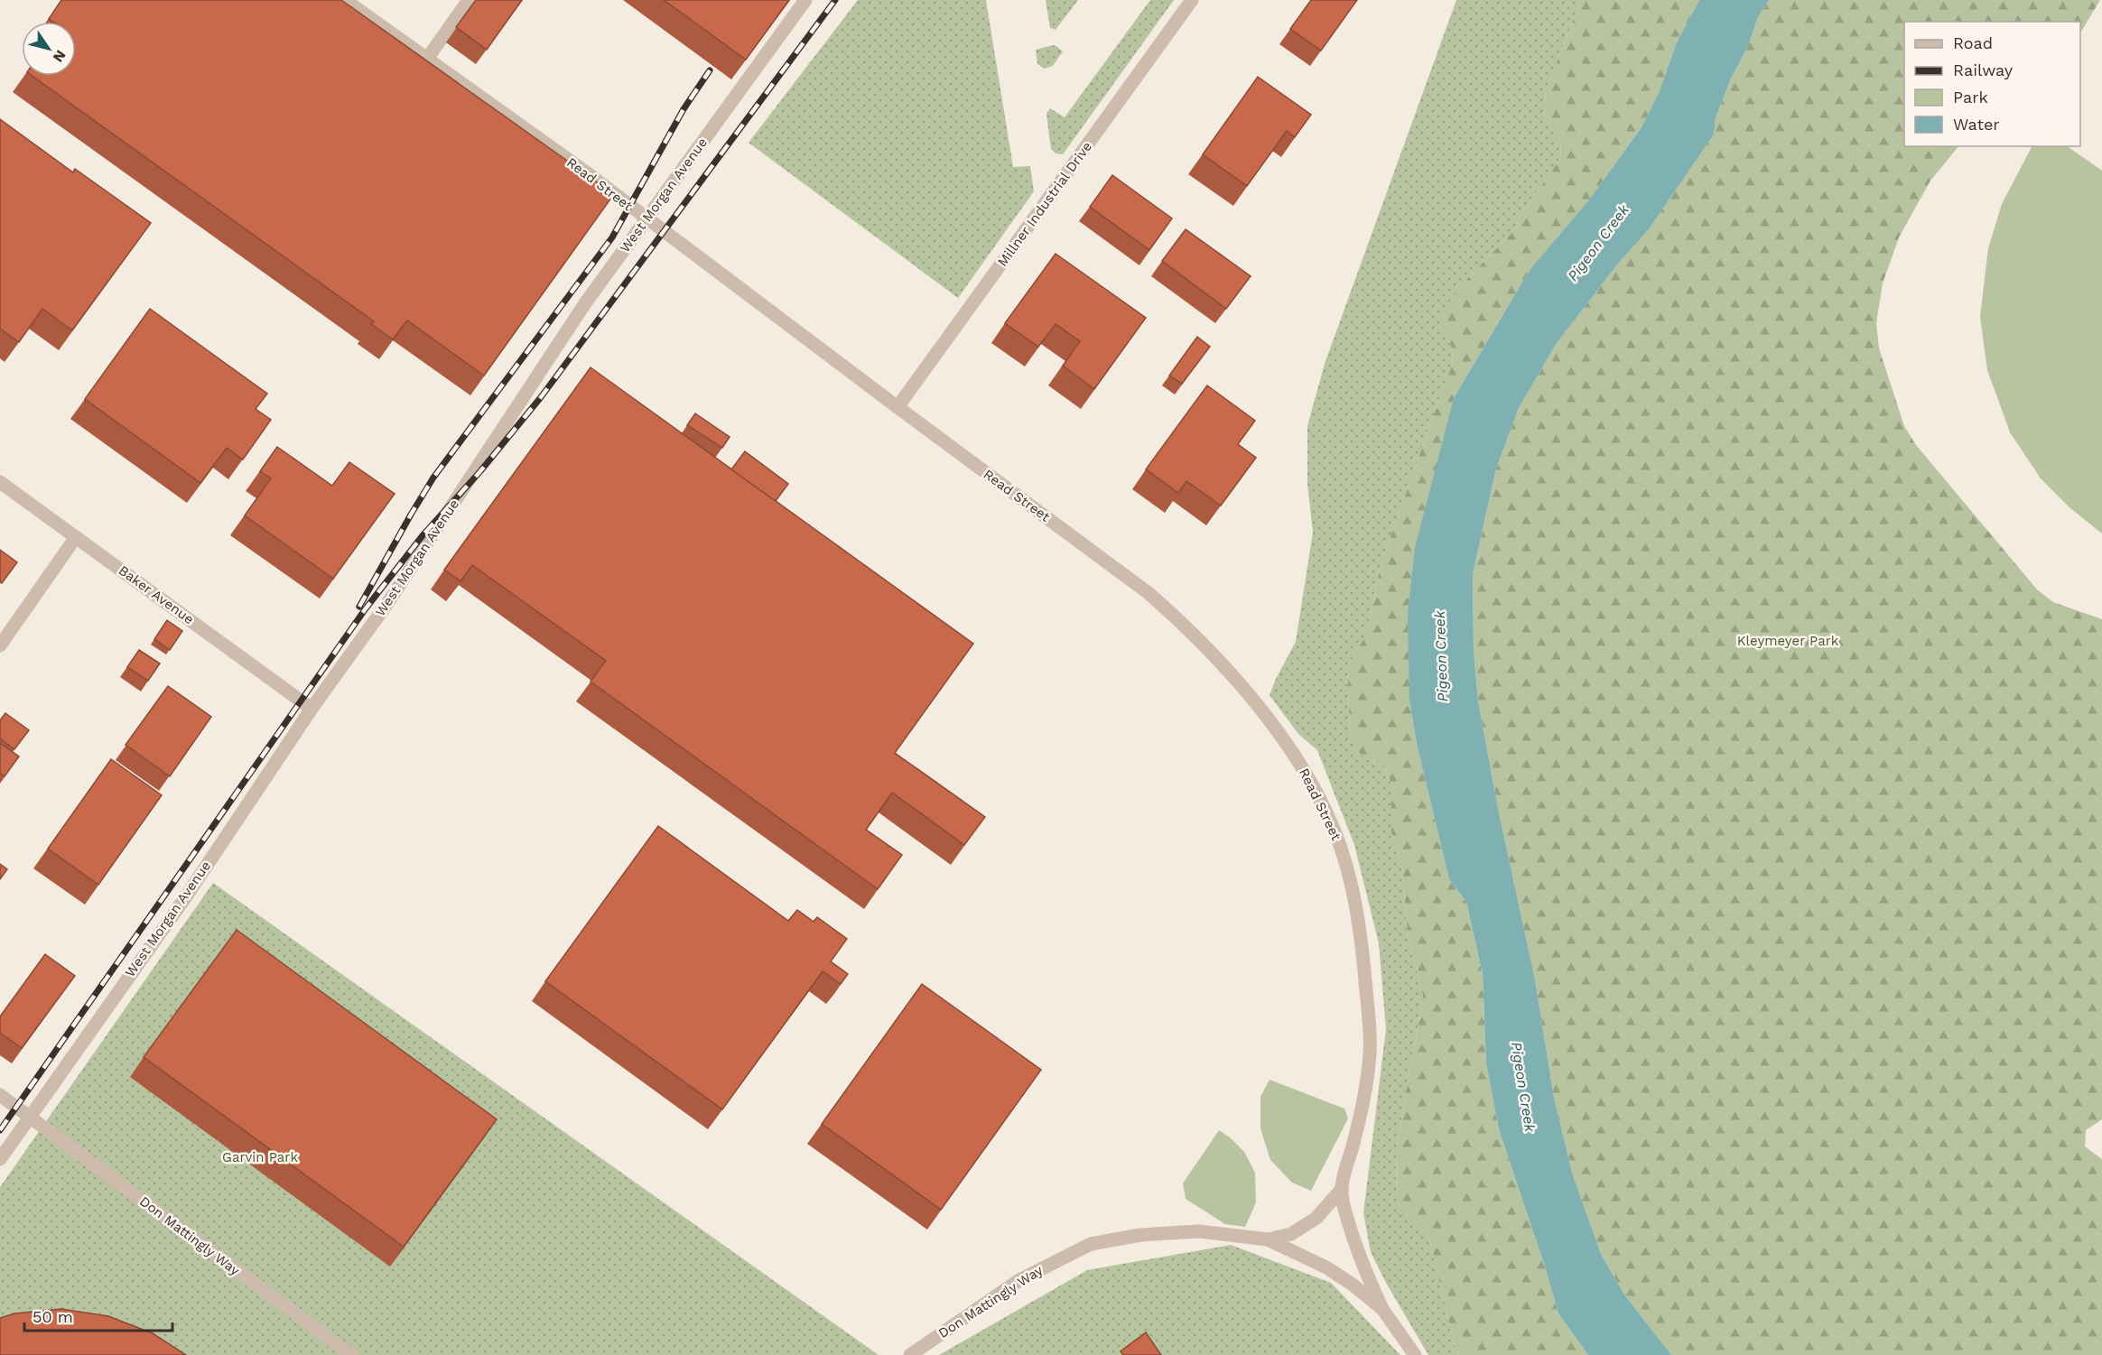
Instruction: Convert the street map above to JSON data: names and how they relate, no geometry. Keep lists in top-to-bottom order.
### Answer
{
  "streets": {
    "street": [
      "Read Street",
      "West Morgan Avenue",
      "Millner Industrial Drive",
      "Baker Avenue",
      "Don Mattingly Way"
    ]
  },
  "crossings": [
    ["Read Street", "West Morgan Avenue"],
    ["Read Street", "Millner Industrial Drive"],
    ["Read Street", "Don Mattingly Way"],
    ["West Morgan Avenue", "Baker Avenue"],
    ["West Morgan Avenue", "Don Mattingly Way"]
  ],
  "water": ["Pigeon Creek"],
  "parks": ["Kleymeyer Park", "Garvin Park"],
  "legend": [
    "Road",
    "Railway",
    "Park",
    "Water"
  ],
  "scale_bar": "50 m",
  "north": "bottom right"
}
